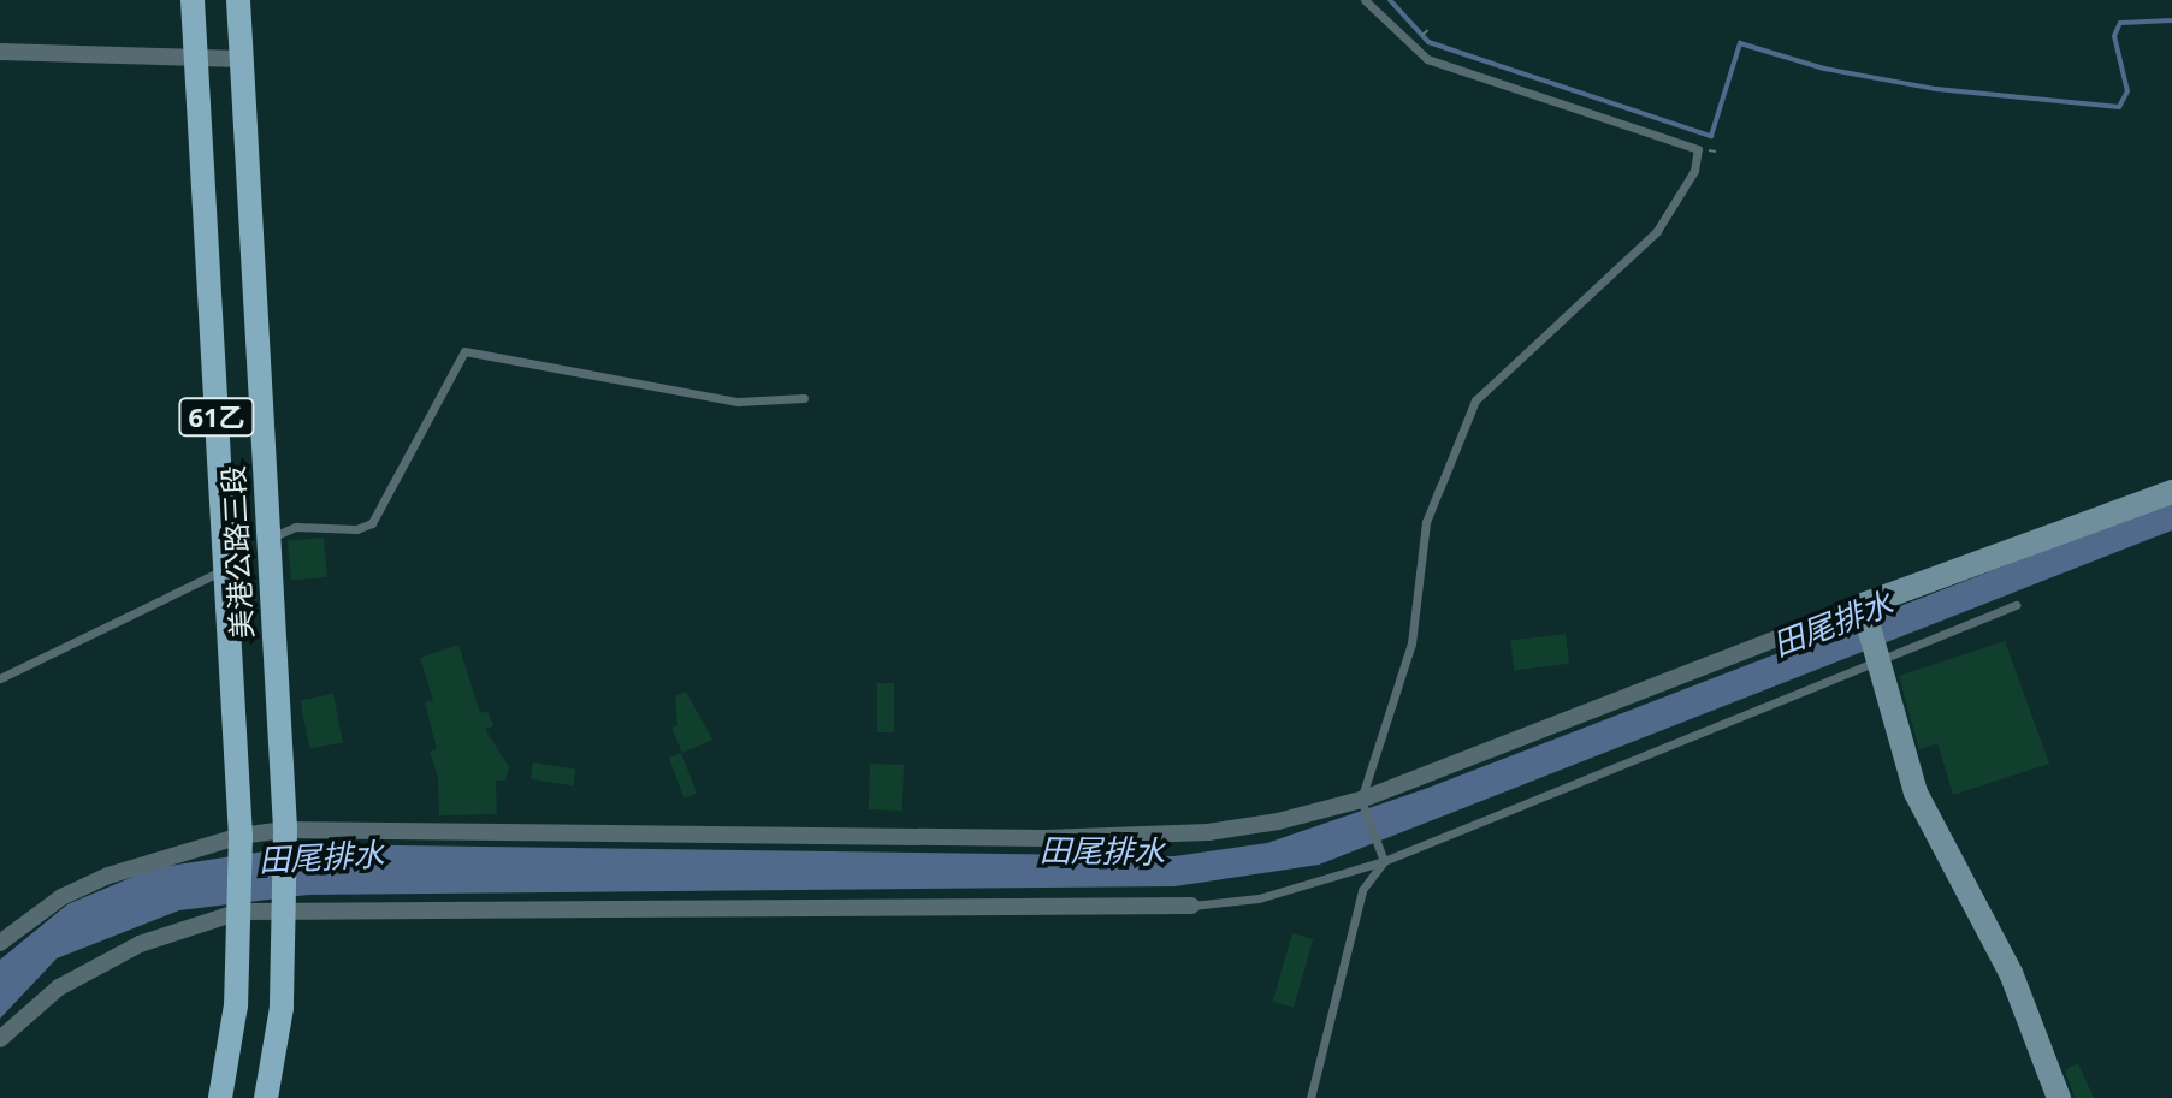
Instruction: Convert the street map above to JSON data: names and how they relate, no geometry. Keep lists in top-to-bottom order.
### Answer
{
  "streets": {
    "main road": ["61乙", "美港公路三段"]
  },
  "water": ["田尾排水"]
}
